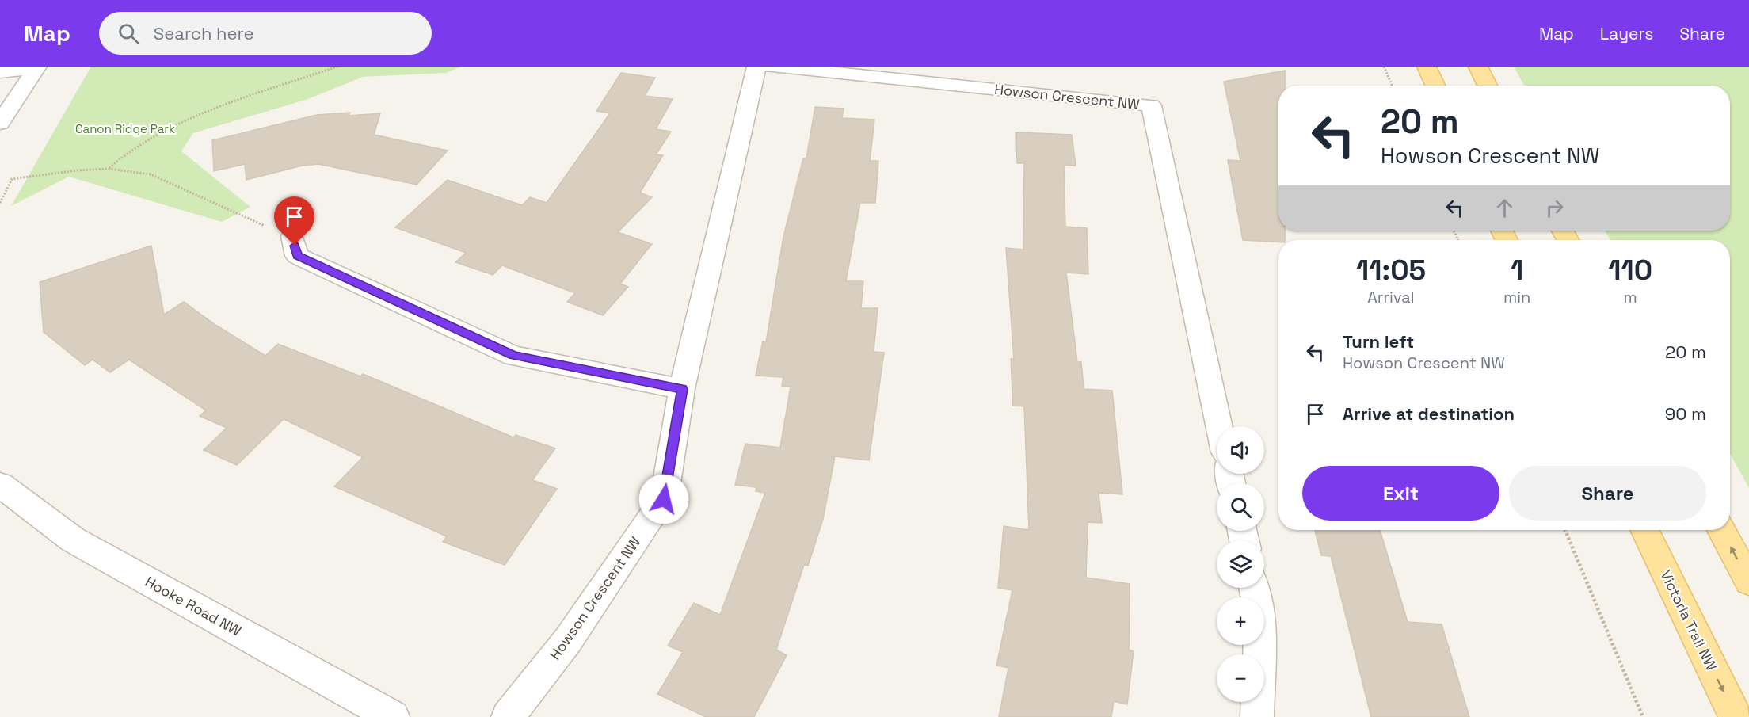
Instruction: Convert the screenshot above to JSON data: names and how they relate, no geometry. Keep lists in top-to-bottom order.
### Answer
{
  "streets": {
    "main road": ["Victoria Trail NW"],
    "street": ["Howson Crescent NW", "Hooke Road NW"]
  },
  "one_way": ["Victoria Trail NW"],
  "parks": ["Canon Ridge Park"],
  "page": {
    "header": "Map",
    "search": "Search here",
    "nav": ["Map", "Layers", "Share"],
    "turn": ["20 m", "Howson Crescent NW"],
    "eta": [
      "11:05",
      "Arrival",
      "1",
      "min",
      "110",
      "m"
    ],
    "list": [
      {
        "name": "Turn left",
        "note": "Howson Crescent NW",
        "value": "20 m"
      },
      {
        "name": "Arrive at destination",
        "value": "90 m"
      }
    ],
    "map_buttons": ["+", "−"],
    "buttons": ["Exit", "Share"]
  }
}
